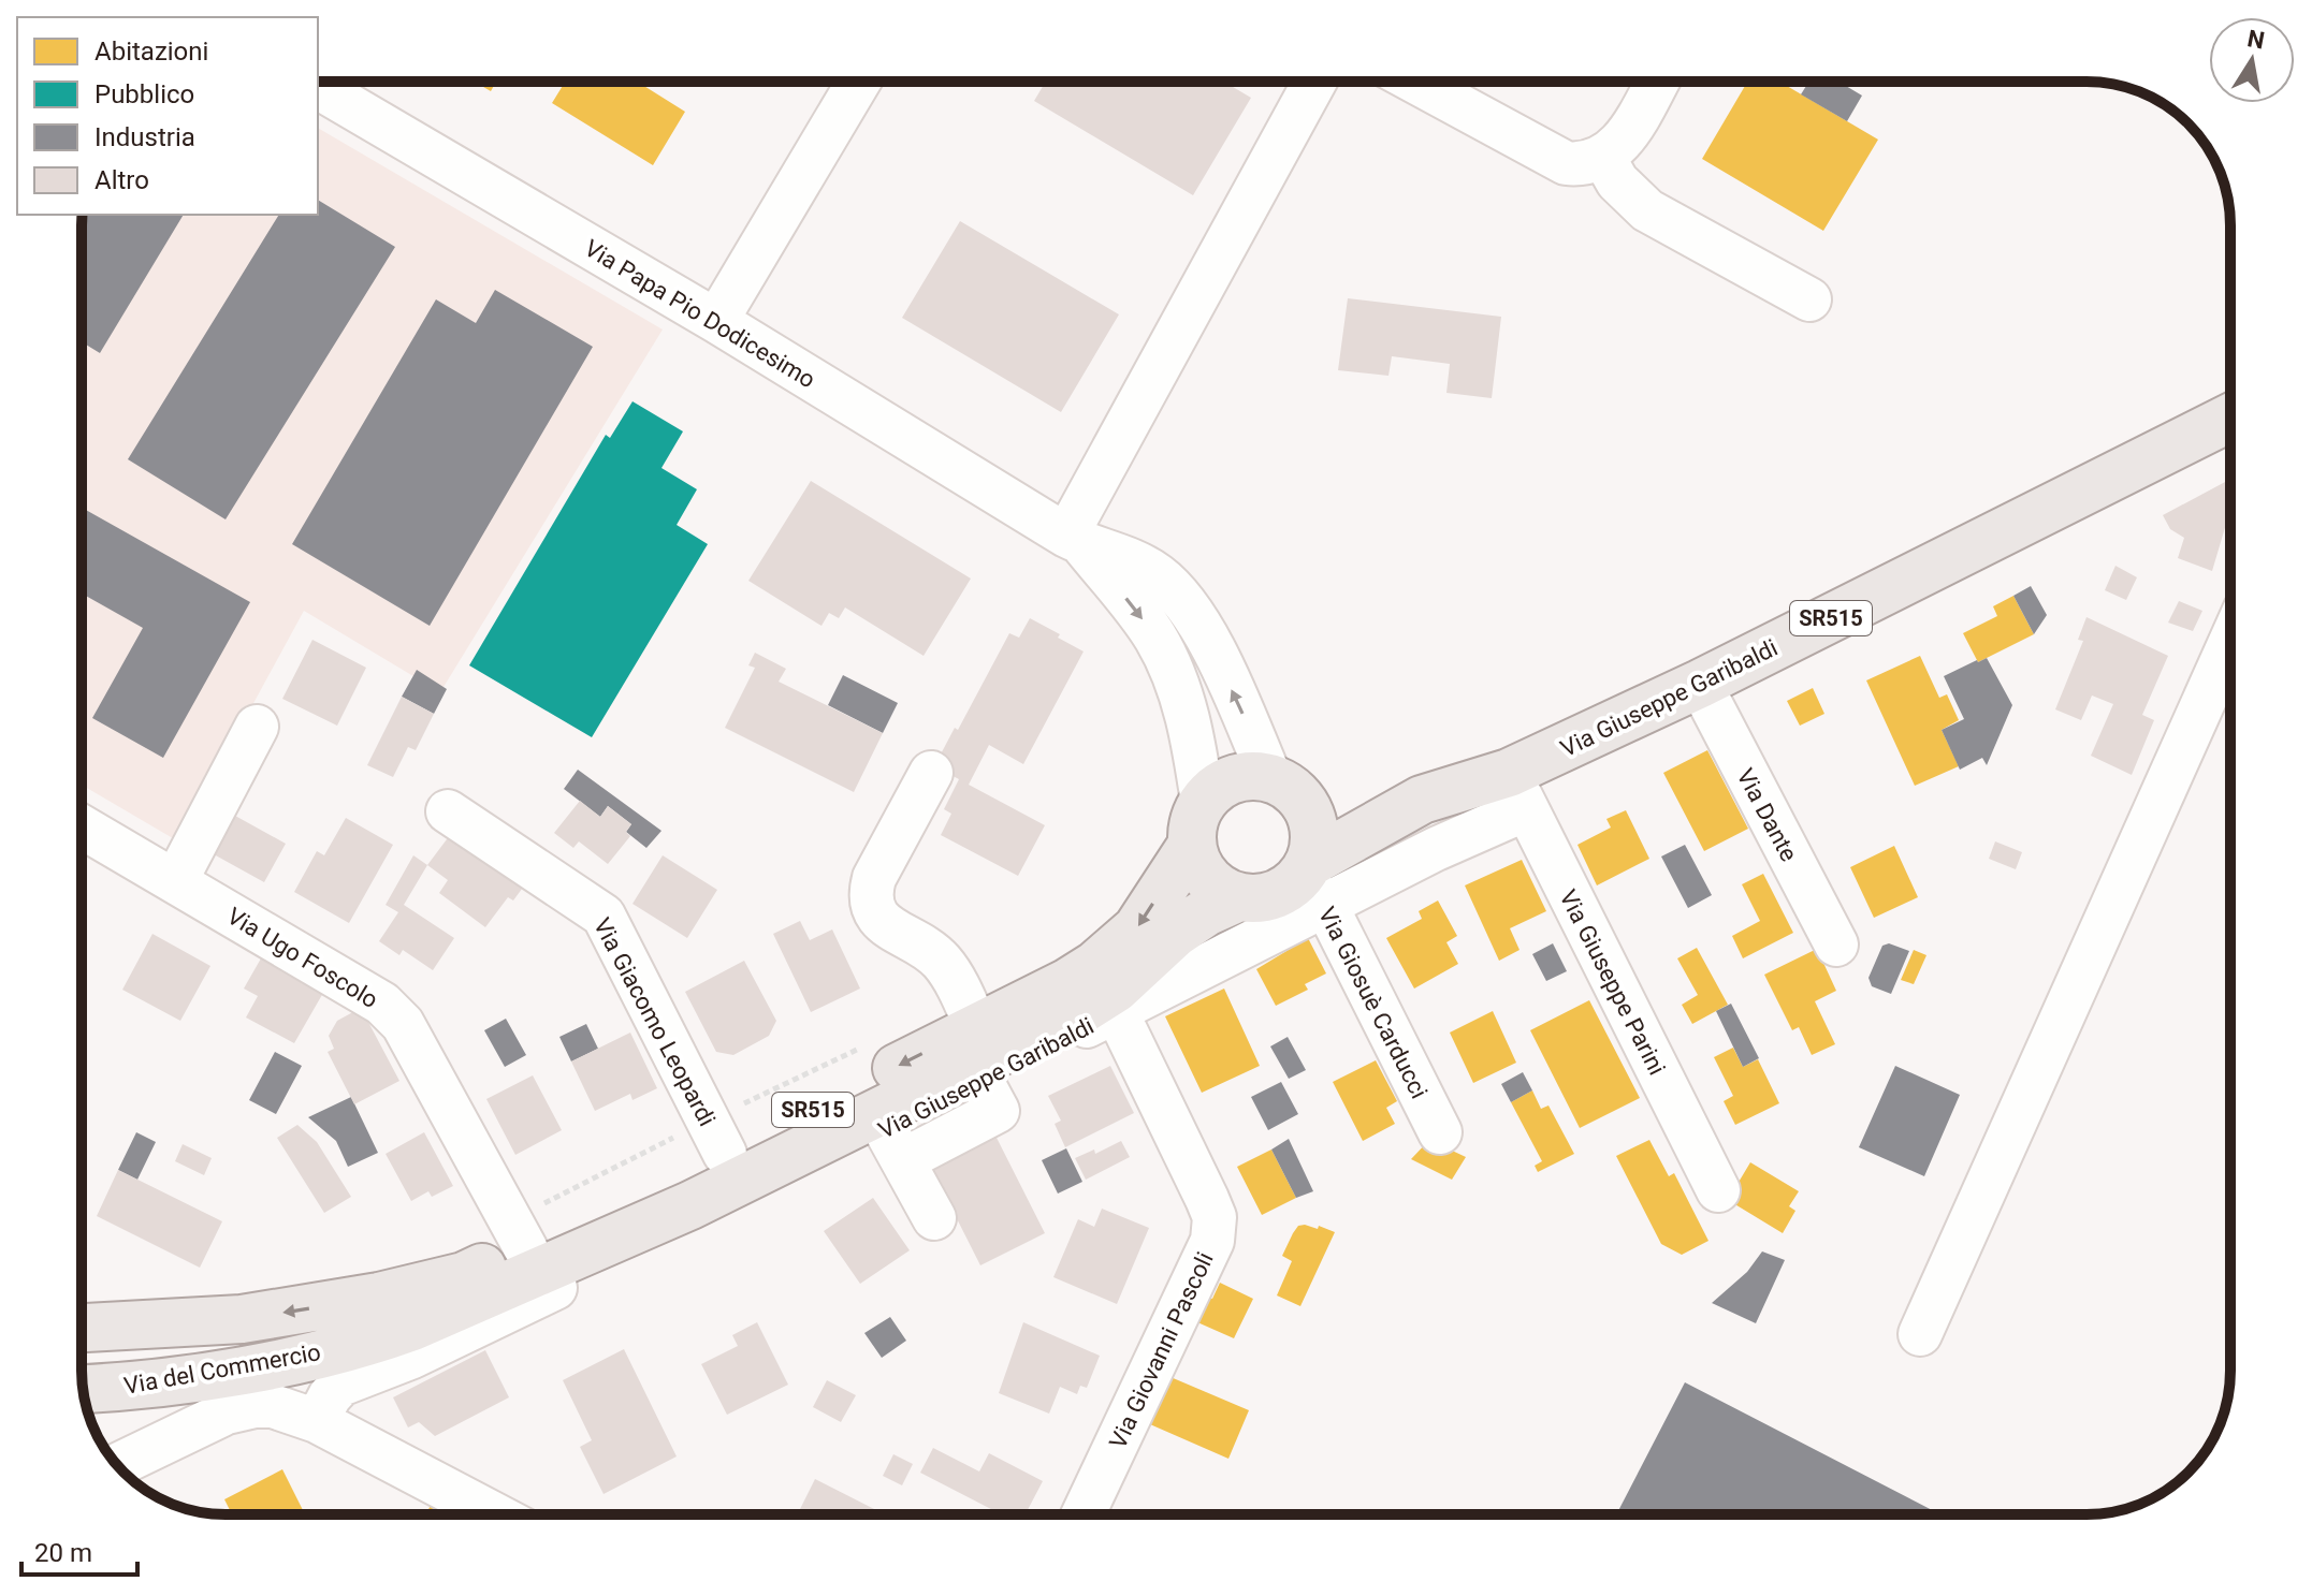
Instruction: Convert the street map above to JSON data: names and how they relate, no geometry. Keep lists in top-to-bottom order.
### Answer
{
  "streets": {
    "main road": ["SR515", "Via Giuseppe Garibaldi", "Via del Commercio"],
    "street": [
      "Via Papa Pio Dodicesimo",
      "Via Dante",
      "Via Ugo Foscolo",
      "Via Giuseppe Parini",
      "Via Giosuè Carducci",
      "Via Giacomo Leopardi",
      "Via Giovanni Pascoli"
    ]
  },
  "crossings": [
    ["Via Papa Pio Dodicesimo", "Via Giuseppe Garibaldi"],
    ["Via Papa Pio Dodicesimo", "Via Giosuè Carducci"],
    ["Via Giuseppe Garibaldi", "Via Dante"],
    ["Via Giuseppe Garibaldi", "Via Ugo Foscolo"],
    ["Via Giuseppe Garibaldi", "Via Giuseppe Parini"],
    ["Via Giuseppe Garibaldi", "Via Giosuè Carducci"],
    ["Via Giuseppe Garibaldi", "Via Giacomo Leopardi"],
    ["Via Giuseppe Garibaldi", "Via Giovanni Pascoli"],
    ["Via Giuseppe Garibaldi", "Via del Commercio"]
  ],
  "legend": [
    "Abitazioni",
    "Pubblico",
    "Industria",
    "Altro"
  ],
  "scale_bar": "20 m",
  "north": "top"
}
